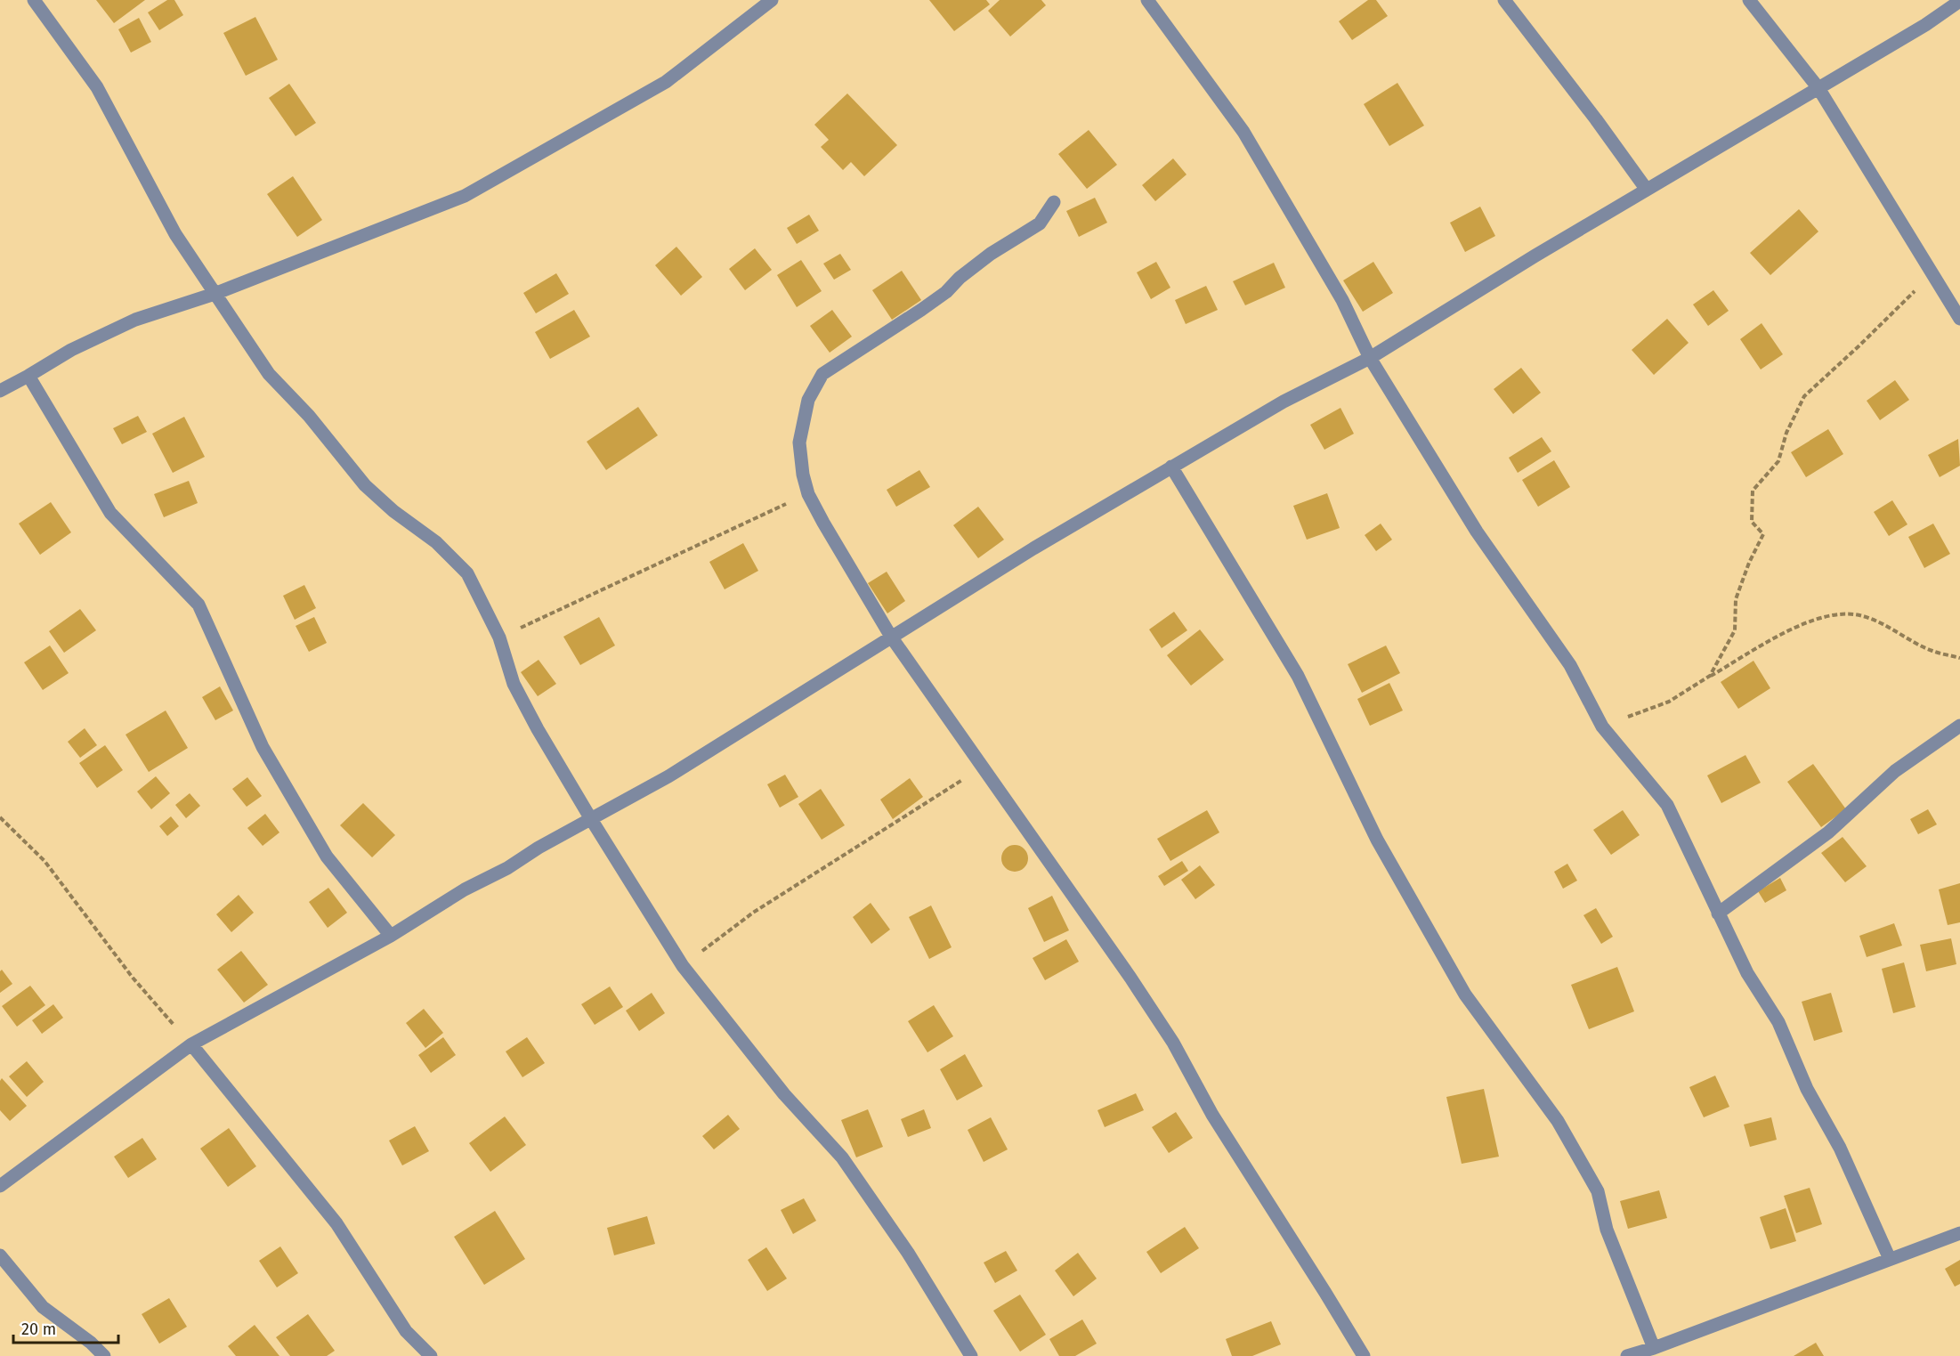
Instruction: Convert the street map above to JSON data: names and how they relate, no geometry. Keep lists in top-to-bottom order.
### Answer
{
  "scale_bar": "20 m"
}
